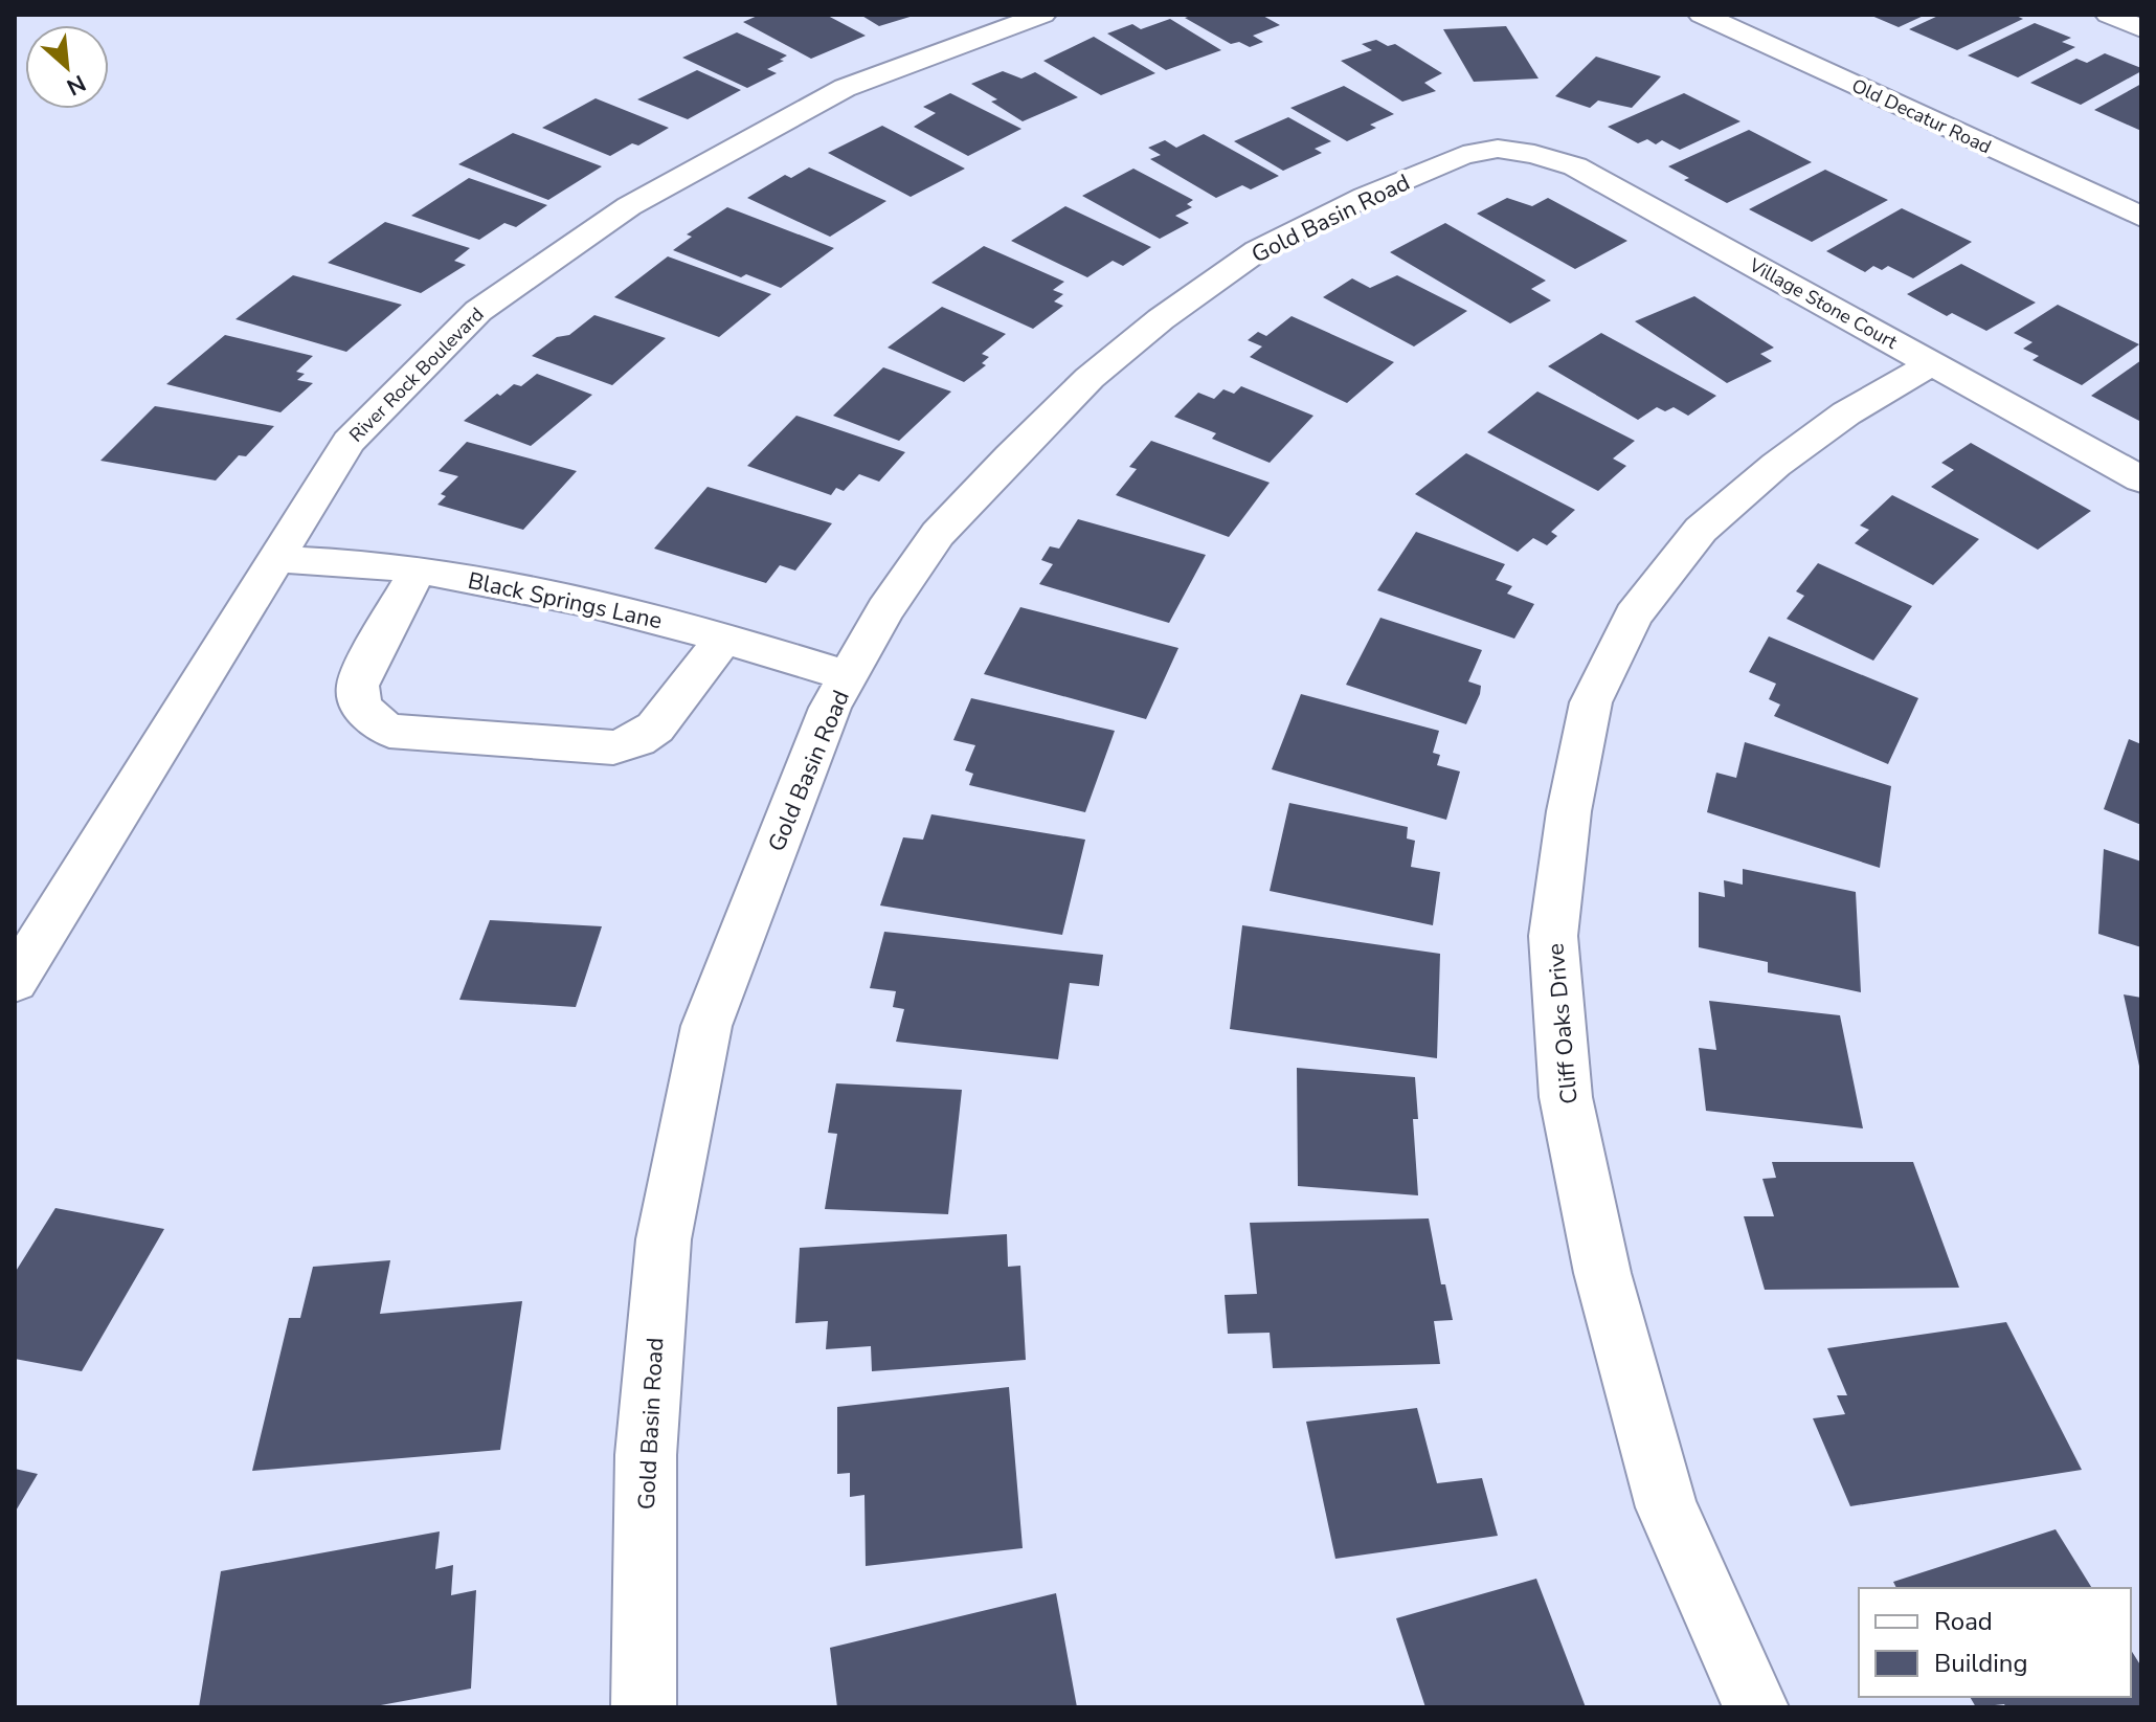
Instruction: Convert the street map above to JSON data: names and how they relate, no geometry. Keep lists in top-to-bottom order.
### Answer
{
  "streets": {
    "street": [
      "Old Decatur Road",
      "Gold Basin Road",
      "Village Stone Court",
      "River Rock Boulevard",
      "Black Springs Lane",
      "Cliff Oaks Drive"
    ]
  },
  "crossings": [
    ["Gold Basin Road", "Village Stone Court"],
    ["Gold Basin Road", "Black Springs Lane"],
    ["Village Stone Court", "Cliff Oaks Drive"],
    ["River Rock Boulevard", "Black Springs Lane"]
  ],
  "legend": ["Road", "Building"],
  "north": "bottom right"
}
